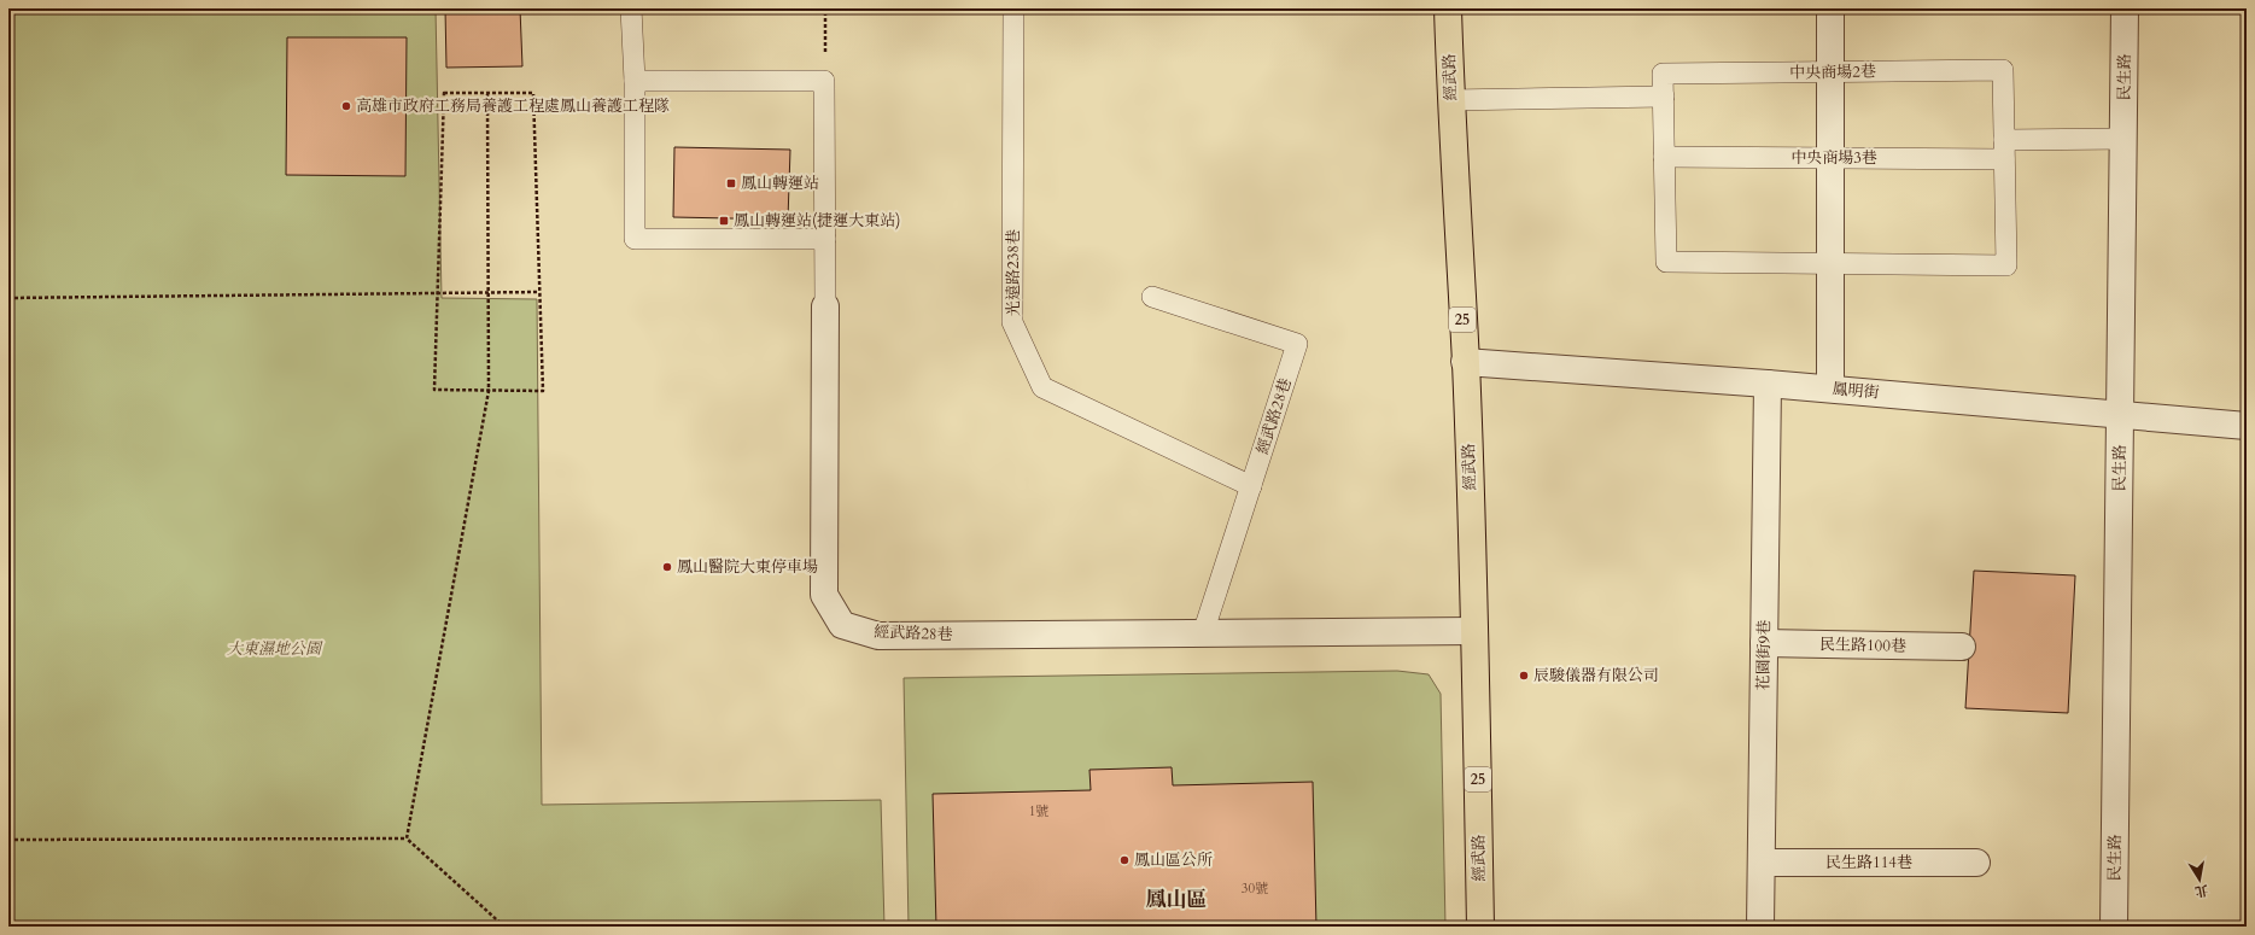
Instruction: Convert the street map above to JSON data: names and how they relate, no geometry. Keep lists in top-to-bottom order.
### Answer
{
  "streets": {
    "main road": ["經武路", "25"],
    "street": [
      "民生路",
      "鳳明街",
      "經武路28巷",
      "民生路100巷",
      "花園街9巷",
      "民生路114巷"
    ],
    "lane": ["中央商場2巷", "中央商場3巷", "光遠路238巷"]
  },
  "crossings": [
    ["中央商場2巷", "中央商場3巷"],
    ["經武路", "鳳明街"],
    ["經武路", "經武路28巷"],
    ["民生路", "中央商場3巷"],
    ["民生路", "鳳明街"],
    ["光遠路238巷", "經武路28巷"],
    ["鳳明街", "花園街9巷"],
    ["民生路100巷", "花園街9巷"],
    ["花園街9巷", "民生路114巷"]
  ],
  "districts": ["鳳山區"],
  "parks": ["大東濕地公園"],
  "places": {
    "other": [
      "高雄市政府工務局養護工程處鳳山養護工程隊",
      "鳳山醫院大東停車場",
      "辰駿儀器有限公司",
      "鳳山區公所"
    ],
    "transit": ["鳳山轉運站", "鳳山轉運站(捷運大東站)"]
  },
  "house_numbers": ["1號", "30號"],
  "north": "bottom"
}
